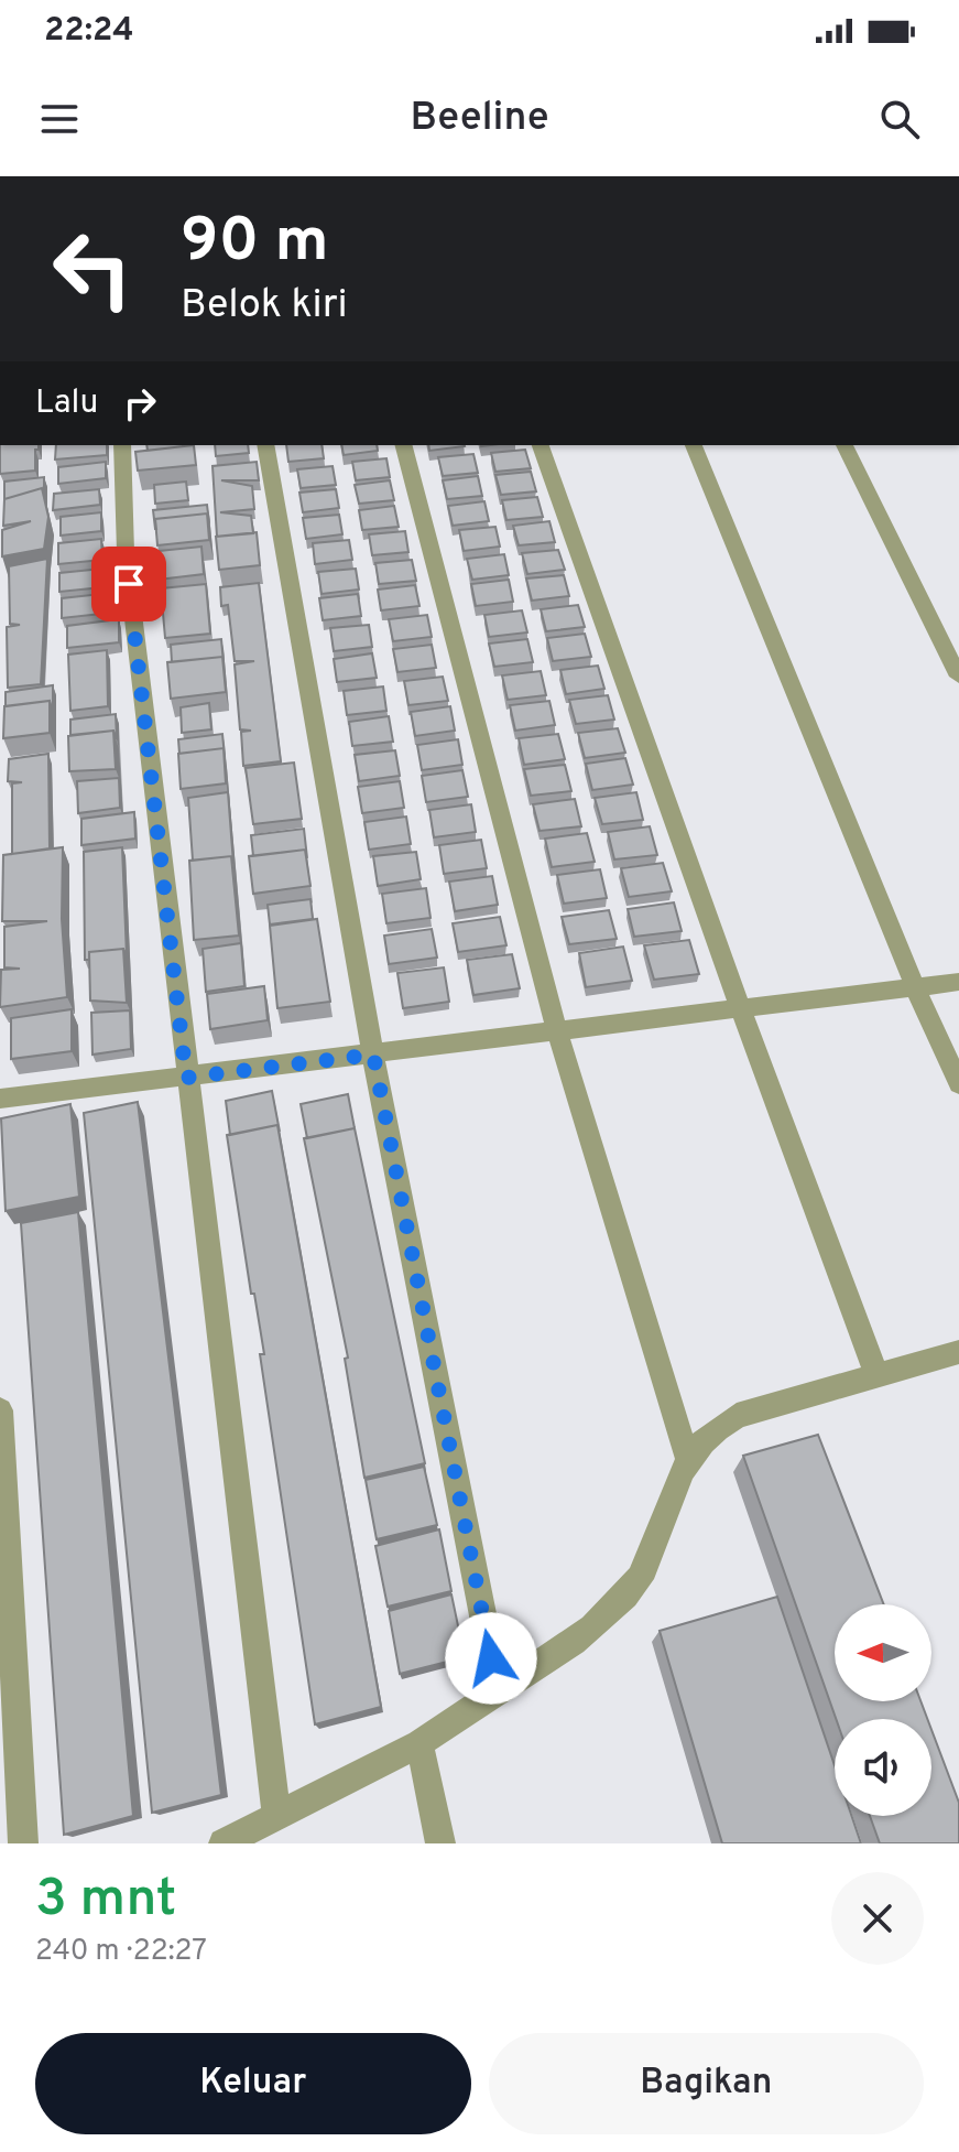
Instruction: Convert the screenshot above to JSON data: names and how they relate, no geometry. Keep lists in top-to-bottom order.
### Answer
{
  "north": "left",
  "page": {
    "status": "22:24",
    "header": "Beeline",
    "turn": ["90 m", "Belok kiri"],
    "then": "Lalu",
    "heading": ["3 mnt", "240 m · 22:27"],
    "buttons": ["Keluar", "Bagikan"]
  }
}
